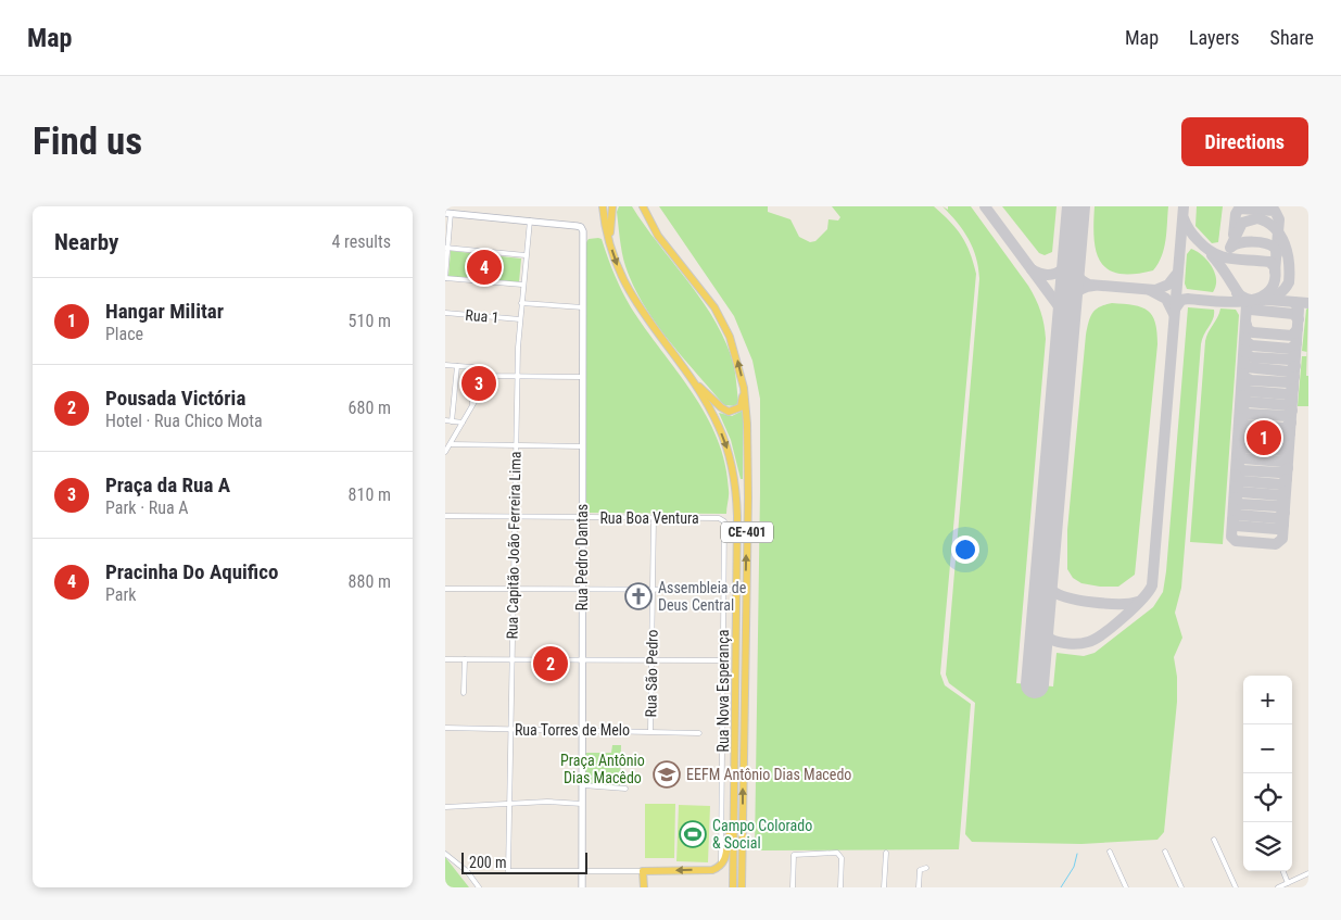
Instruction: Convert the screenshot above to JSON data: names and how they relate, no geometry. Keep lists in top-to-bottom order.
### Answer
{
  "streets": {
    "main road": ["CE-401", "Rua Pedro Dantas"],
    "street": [
      "Rua 1",
      "Rua Boa Ventura",
      "Rua Capitão João Ferreira Lima",
      "Rua São Pedro",
      "Rua Nova Esperança",
      "Rua Torres de Melo"
    ]
  },
  "crossings": [
    ["Rua 1", "Rua Capitão João Ferreira Lima"],
    ["Rua Boa Ventura", "Rua Capitão João Ferreira Lima"],
    ["Rua Boa Ventura", "Rua Pedro Dantas"],
    ["Rua Boa Ventura", "Rua São Pedro"],
    ["Rua Boa Ventura", "Rua Nova Esperança"],
    ["Rua Capitão João Ferreira Lima", "Rua Pedro Dantas"],
    ["Rua Capitão João Ferreira Lima", "Rua Torres de Melo"],
    ["Rua Pedro Dantas", "Rua Torres de Melo"],
    ["Rua São Pedro", "Rua Torres de Melo"]
  ],
  "parks": ["Praça Antônio Dias Macêdo"],
  "places": {
    "church": ["Assembleia de Deus Central"],
    "school or university": ["EEFM Antônio Dias Macedo"],
    "sports": ["Campo Colorado & Social"]
  },
  "scale_bar": "200 m",
  "page": {
    "header": "Map",
    "nav": ["Map", "Layers", "Share"],
    "buttons": "Directions",
    "title": "Find us",
    "heading": ["Nearby", "4 results"],
    "pins": [
      "4",
      "3",
      "1",
      "2"
    ],
    "list": [
      {
        "mark": "1",
        "name": "Hangar Militar",
        "note": "Place",
        "value": "510 m"
      },
      {
        "mark": "2",
        "name": "Pousada Victória",
        "note": "Hotel · Rua Chico Mota",
        "value": "680 m"
      },
      {
        "mark": "3",
        "name": "Praça da Rua A",
        "note": "Park · Rua A",
        "value": "810 m"
      },
      {
        "mark": "4",
        "name": "Pracinha Do Aquifico",
        "note": "Park",
        "value": "880 m"
      }
    ],
    "map_buttons": ["+", "−"],
    "scale": "200 m"
  }
}
